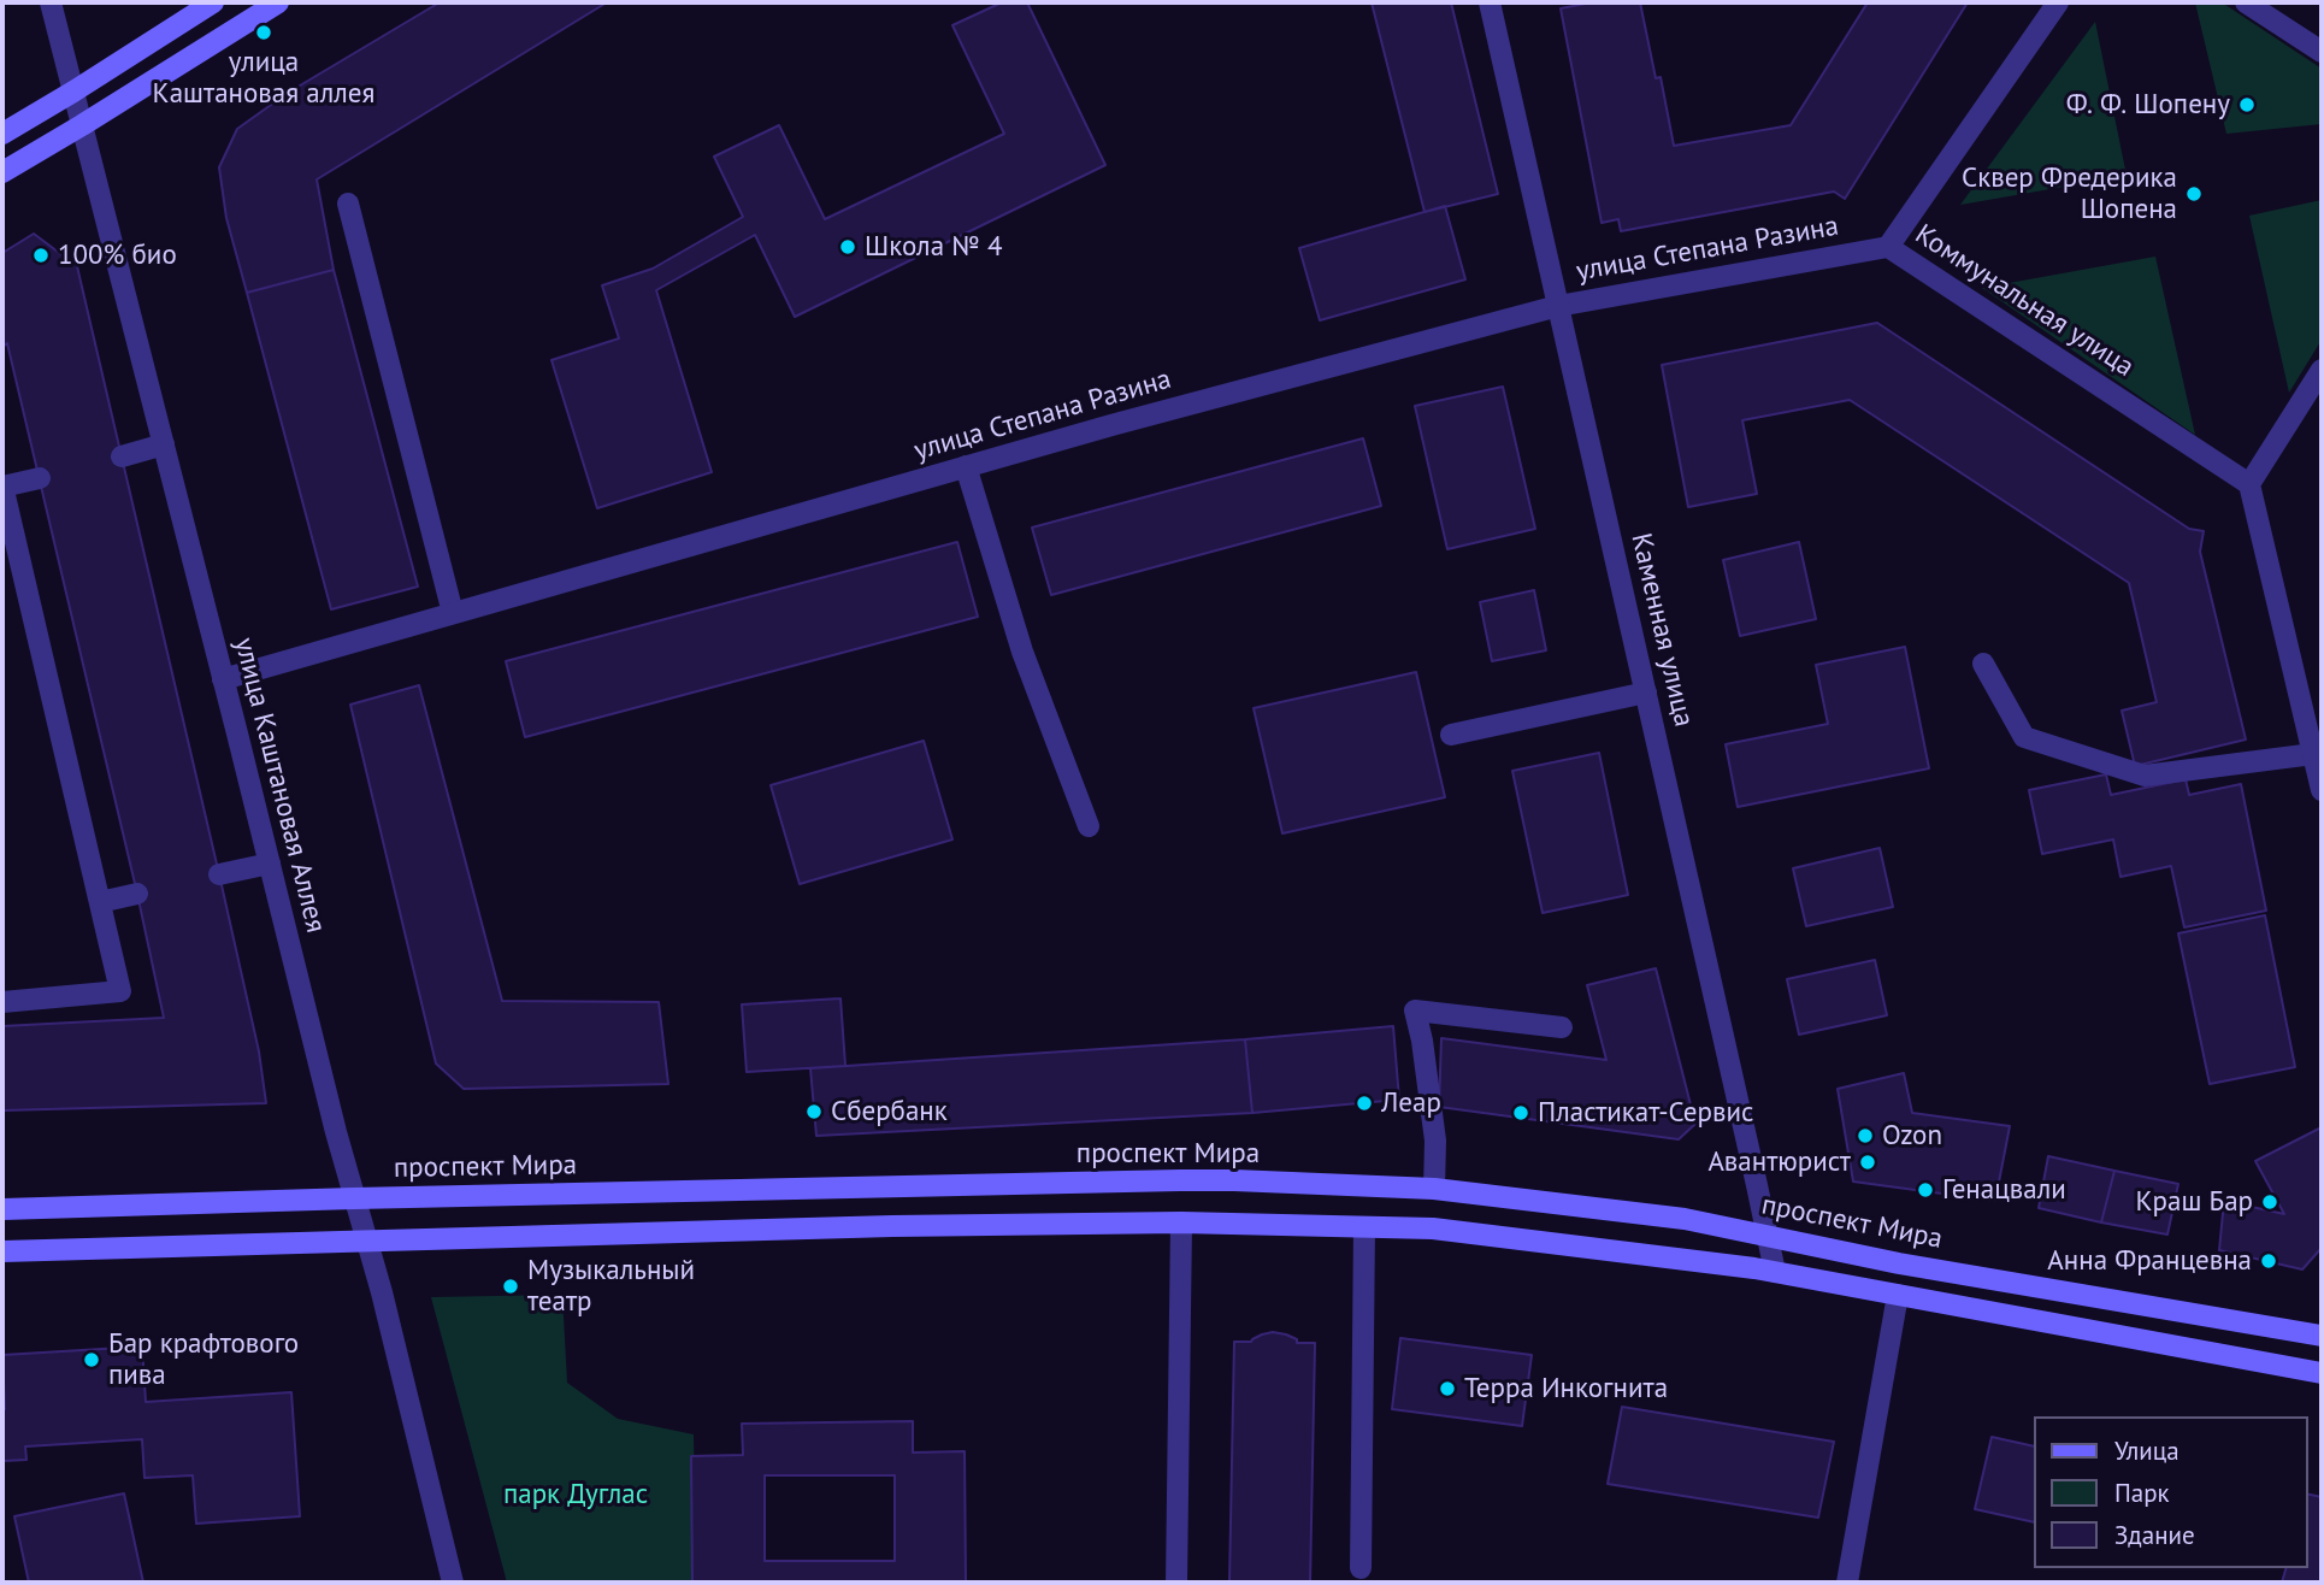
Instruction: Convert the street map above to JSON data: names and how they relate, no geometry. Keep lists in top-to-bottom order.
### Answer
{
  "streets": {
    "main road": ["проспект Мира"],
    "street": [
      "улица Степана Разина",
      "Коммунальная улица",
      "Каменная улица",
      "улица Каштановая Аллея"
    ]
  },
  "crossings": [
    ["улица Степана Разина", "Коммунальная улица"],
    ["улица Степана Разина", "Каменная улица"],
    ["улица Степана Разина", "улица Каштановая Аллея"],
    ["Каменная улица", "проспект Мира"],
    ["улица Каштановая Аллея", "проспект Мира"]
  ],
  "parks": ["парк Дуглас"],
  "places": [
    "улица Каштановая аллея",
    "Ф. Ф. Шопену",
    "Сквер Фредерика Шопена",
    "Школа № 4",
    "100% био",
    "Леар",
    "Сбербанк",
    "Пластикат-Сервис",
    "Ozon",
    "Авантюрист",
    "Генацвали",
    "Краш Бар",
    "Анна Францевна",
    "Музыкальный театр",
    "Бар крафтового пива",
    "Терра Инкогнита"
  ],
  "legend": ["Улица", "Парк", "Здание"]
}
